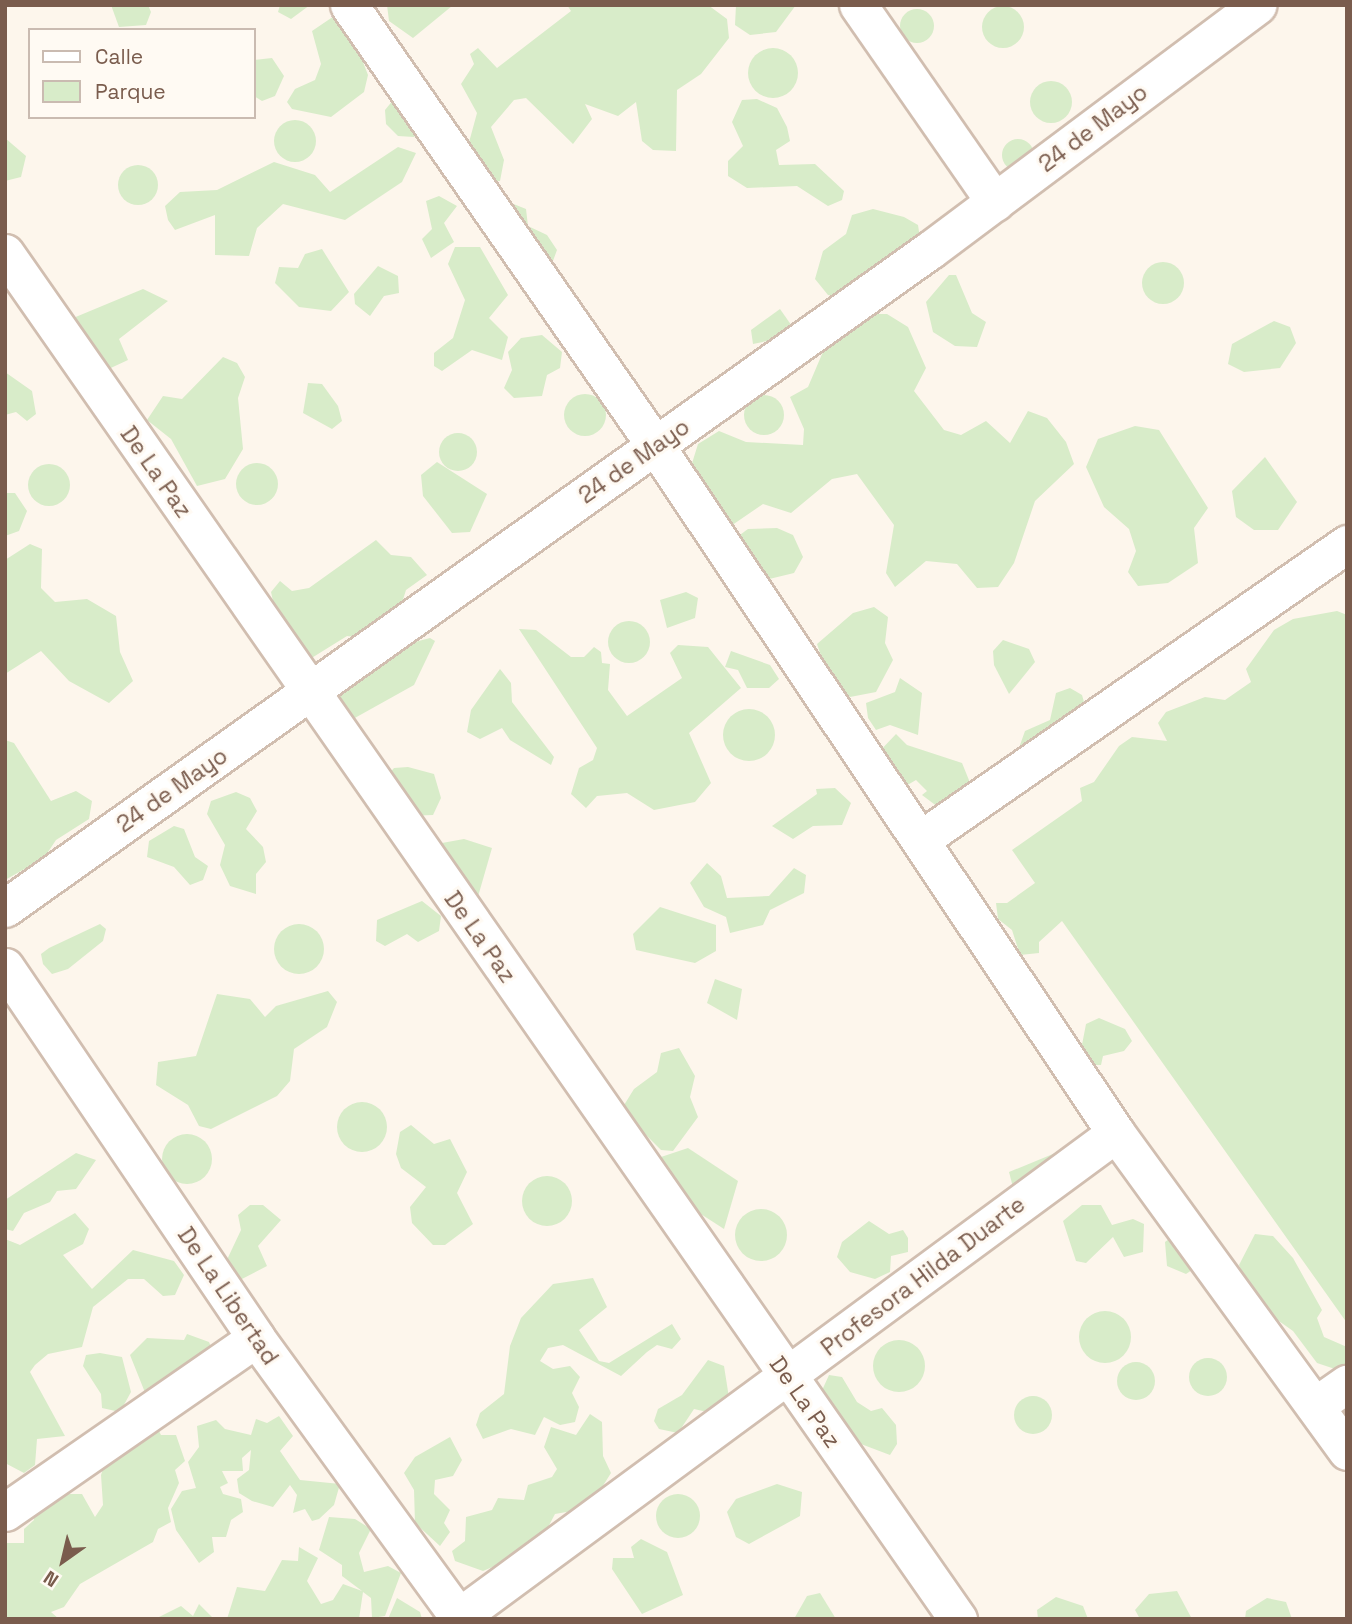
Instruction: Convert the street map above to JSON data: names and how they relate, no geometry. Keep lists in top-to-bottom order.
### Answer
{
  "streets": {
    "street": [
      "24 de Mayo",
      "De La Paz",
      "Profesora Hilda Duarte",
      "De La Libertad"
    ]
  },
  "crossings": [
    ["24 de Mayo", "De La Paz"],
    ["De La Paz", "Profesora Hilda Duarte"],
    ["Profesora Hilda Duarte", "De La Libertad"]
  ],
  "legend": ["Calle", "Parque"],
  "north": "bottom left"
}
